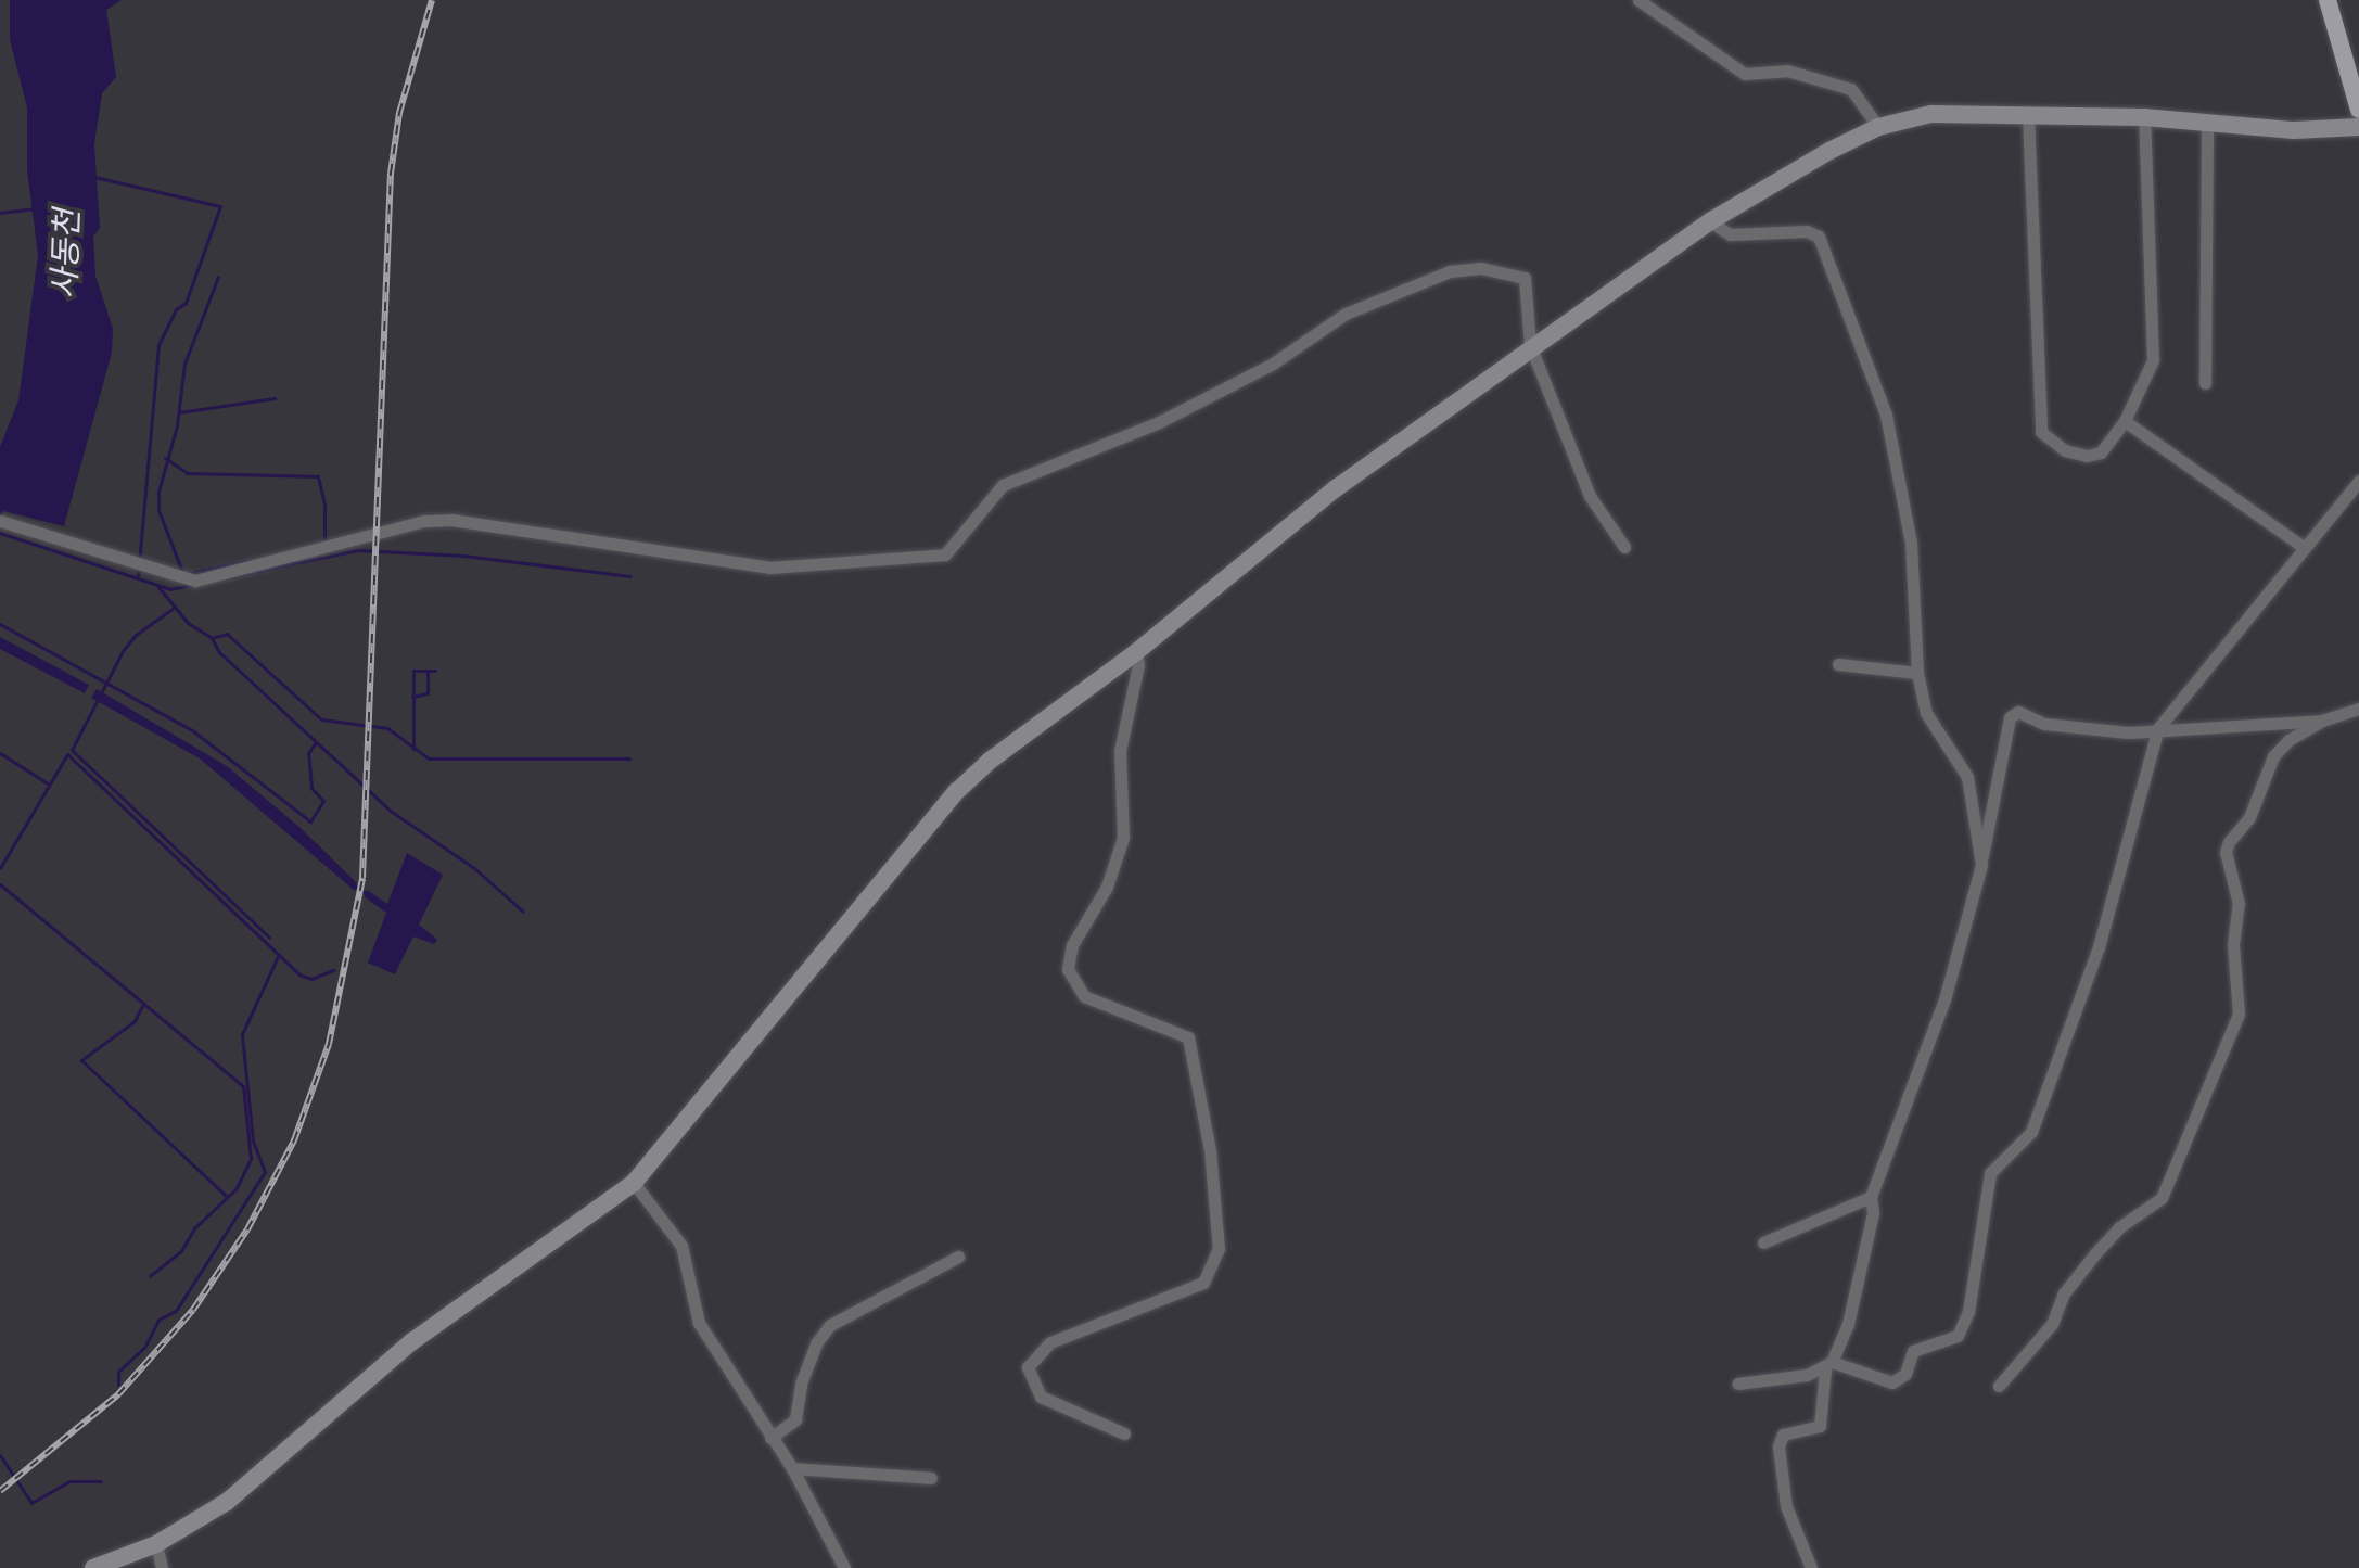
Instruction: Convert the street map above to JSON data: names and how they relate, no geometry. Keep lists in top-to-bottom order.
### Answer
{
  "water": ["사동천"]
}
